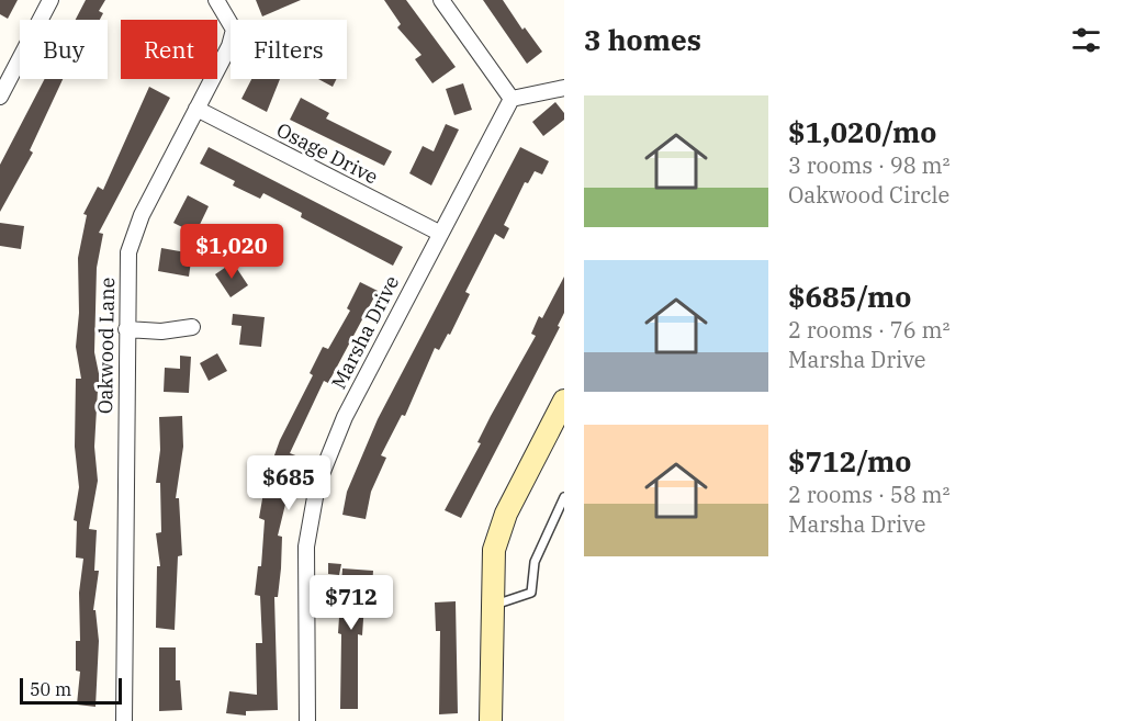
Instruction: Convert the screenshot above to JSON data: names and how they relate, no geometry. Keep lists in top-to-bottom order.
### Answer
{
  "streets": {
    "street": ["Osage Drive", "Marsha Drive", "Oakwood Lane"]
  },
  "crossings": [
    ["Osage Drive", "Marsha Drive"],
    ["Osage Drive", "Oakwood Lane"]
  ],
  "scale_bar": "50 m",
  "page": {
    "heading": "3 homes",
    "chip": ["Buy", "Rent", "Filters"],
    "list": [
      {
        "name": "$1,020/mo",
        "note": "3 rooms · 98 m² · Oakwood Circle"
      },
      {
        "name": "$685/mo",
        "note": "2 rooms · 76 m² · Marsha Drive"
      },
      {
        "name": "$712/mo",
        "note": "2 rooms · 58 m² · Marsha Drive"
      }
    ],
    "price": ["$1,020", "$685", "$712"],
    "scale": "50 m"
  }
}
